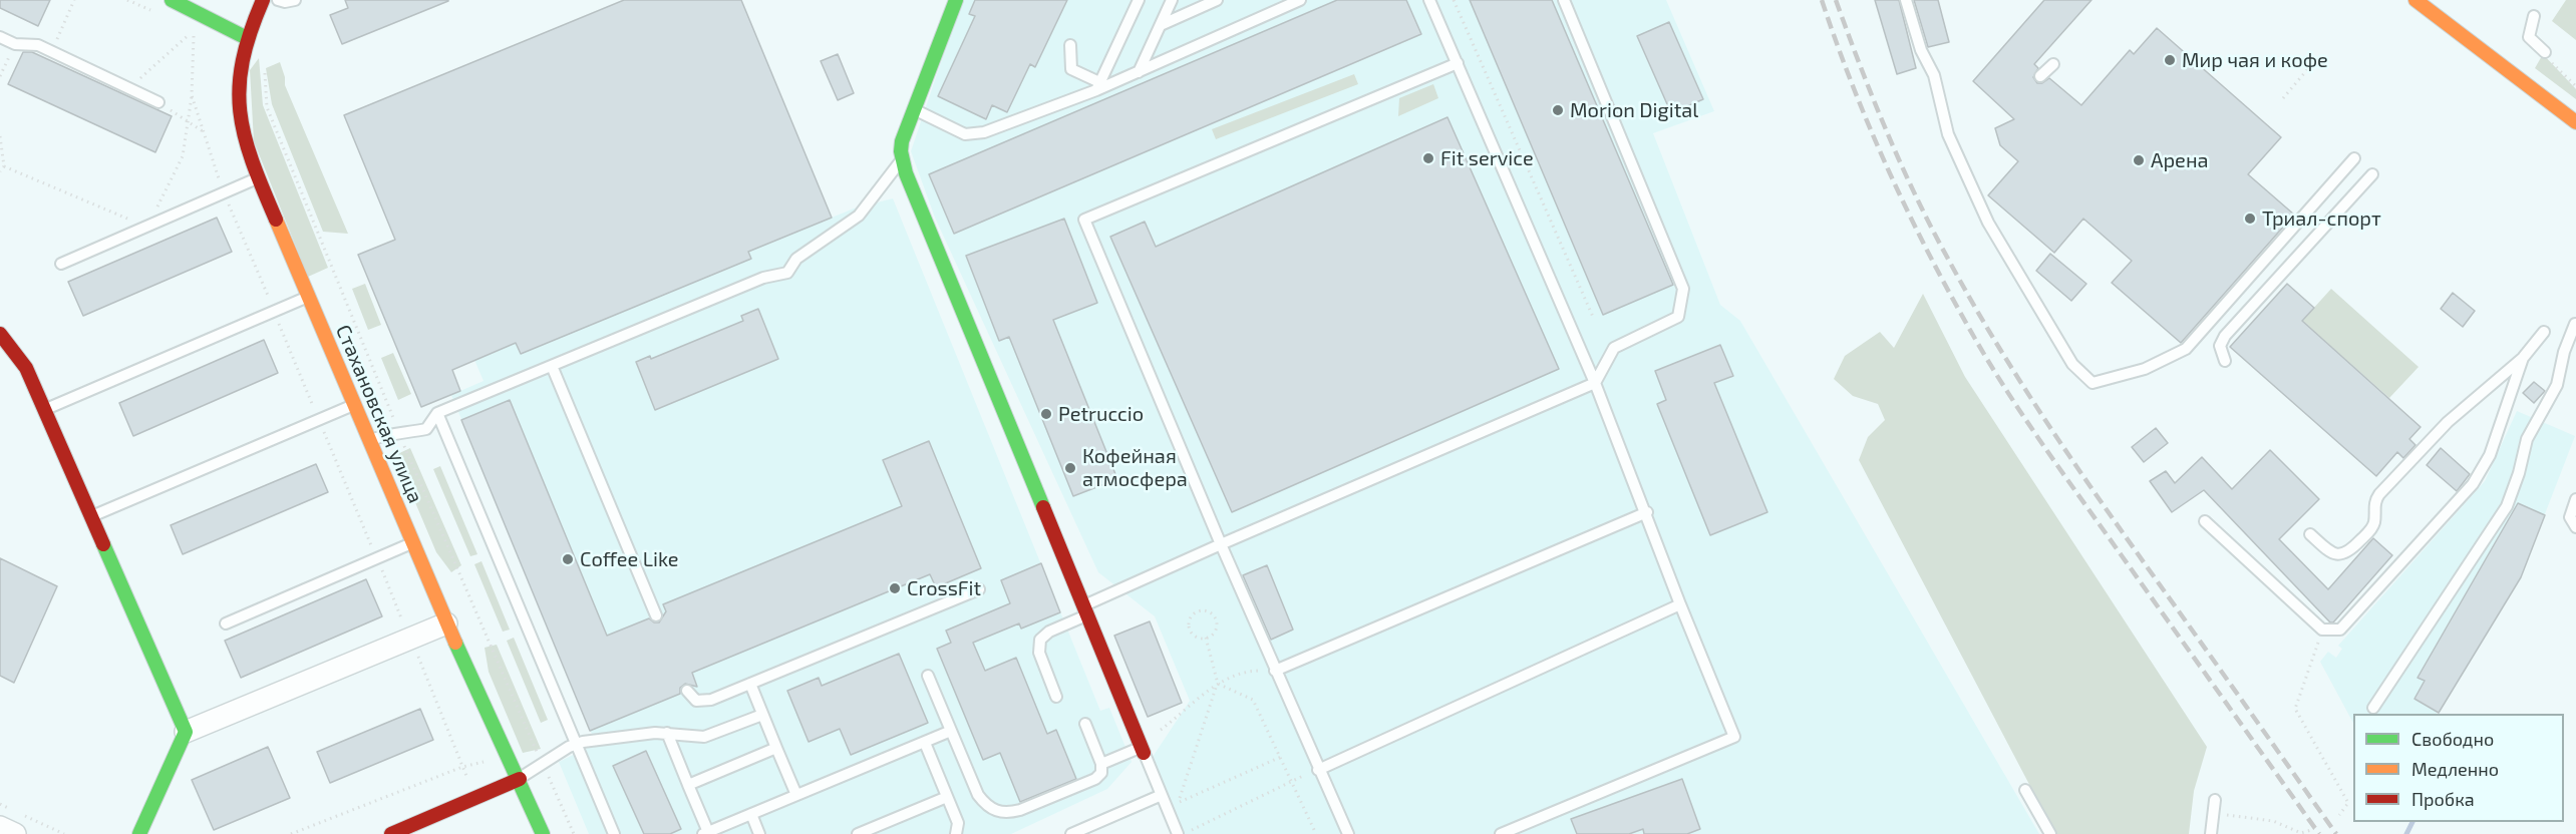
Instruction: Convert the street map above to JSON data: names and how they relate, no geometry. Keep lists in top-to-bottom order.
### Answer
{
  "streets": {
    "street": ["Стахановская улица"]
  },
  "places": [
    "Мир чая и кофе",
    "Morion Digital",
    "Fit service",
    "Арена",
    "Триал-спорт",
    "Petruccio",
    "Кофейная атмосфера",
    "Coffee Like",
    "CrossFit"
  ],
  "legend": ["Свободно", "Медленно", "Пробка"]
}
